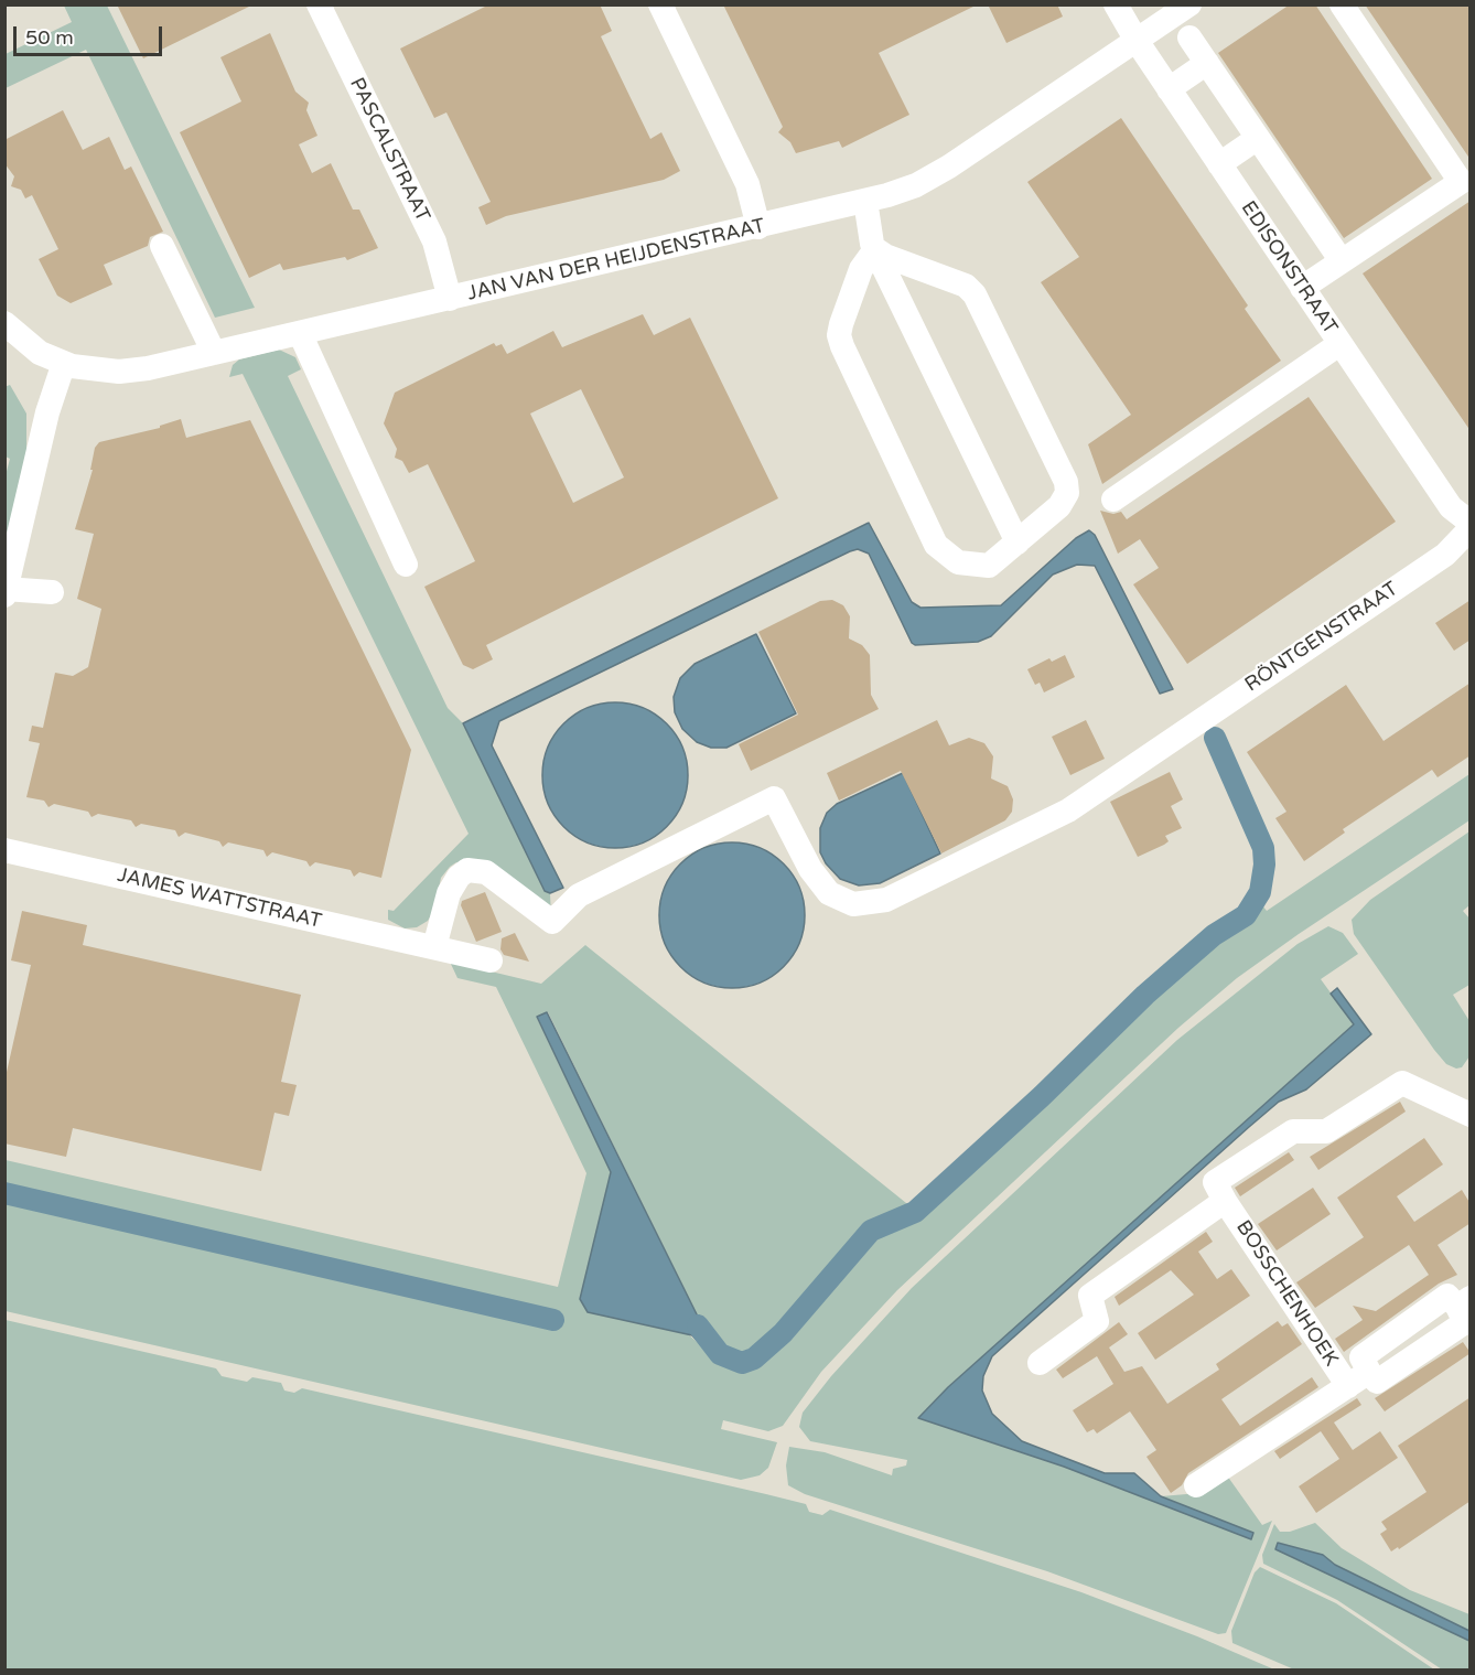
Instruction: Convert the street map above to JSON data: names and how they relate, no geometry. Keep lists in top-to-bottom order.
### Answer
{
  "streets": {
    "street": [
      "PASCALSTRAAT",
      "JAN VAN DER HEIJDENSTRAAT",
      "EDISONSTRAAT",
      "RÖNTGENSTRAAT",
      "JAMES WATTSTRAAT",
      "BOSSCHENHOEK"
    ]
  },
  "crossings": [
    ["PASCALSTRAAT", "JAN VAN DER HEIJDENSTRAAT"],
    ["JAN VAN DER HEIJDENSTRAAT", "EDISONSTRAAT"],
    ["EDISONSTRAAT", "RÖNTGENSTRAAT"],
    ["RÖNTGENSTRAAT", "JAMES WATTSTRAAT"]
  ],
  "scale_bar": "50 m"
}
